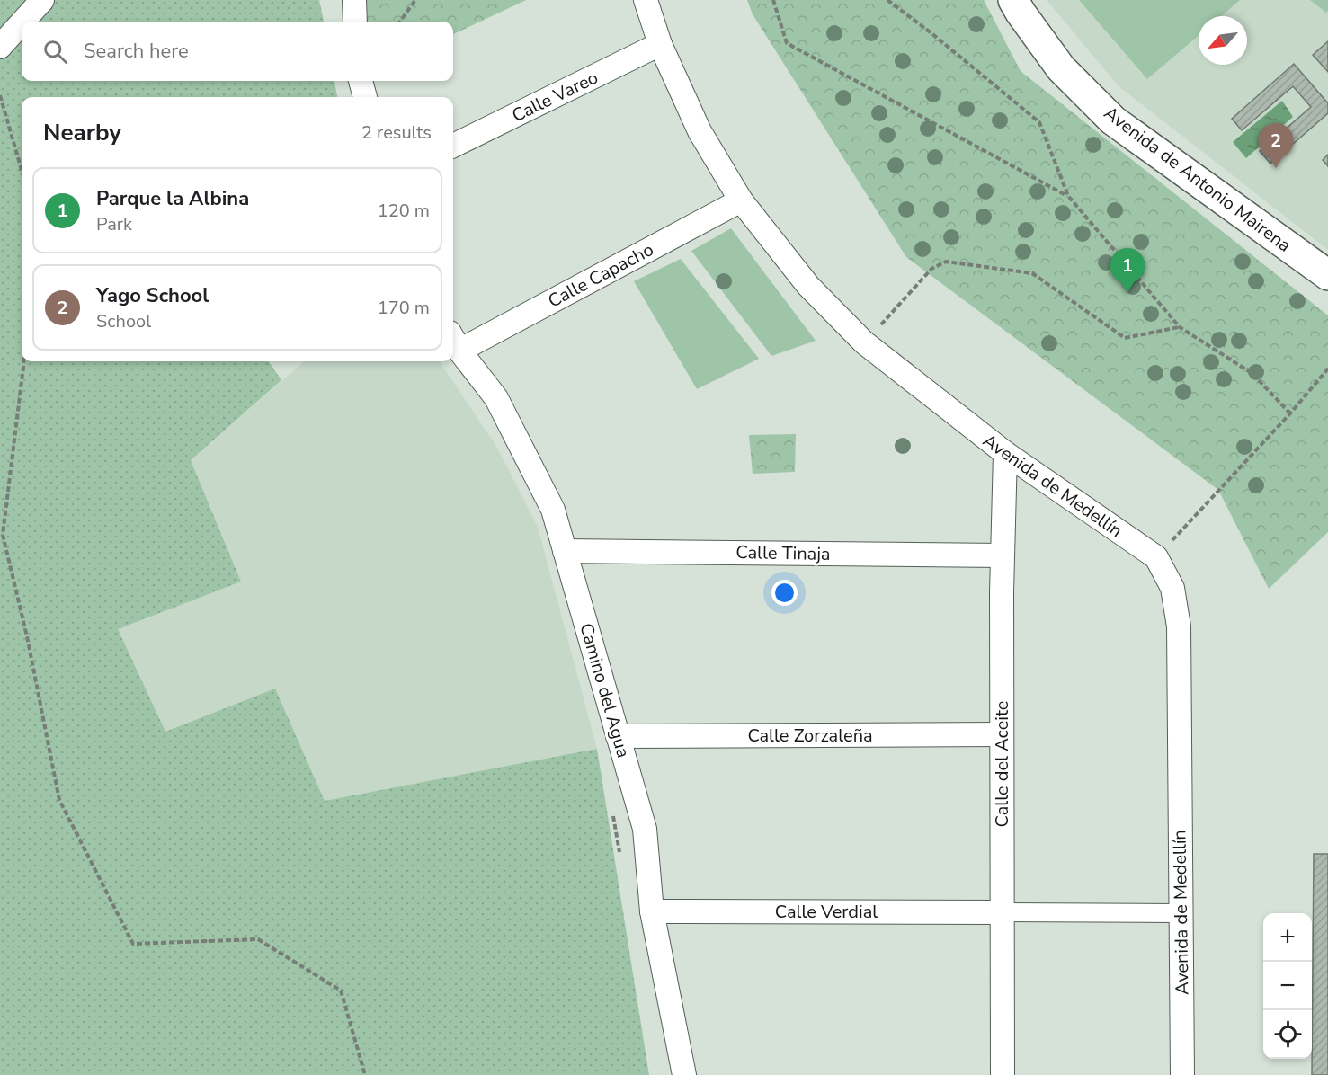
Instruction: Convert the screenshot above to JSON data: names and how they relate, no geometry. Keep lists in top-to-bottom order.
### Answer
{
  "streets": {
    "street": [
      "Calle Vareo",
      "Avenida de Antonio Mairena",
      "Calle Capacho",
      "Avenida de Medellín",
      "Calle Tinaja",
      "Camino del Agua",
      "Calle Zorzaleña",
      "Calle del Aceite",
      "Calle Verdial"
    ]
  },
  "crossings": [
    ["Calle Vareo", "Avenida de Medellín"],
    ["Calle Capacho", "Avenida de Medellín"],
    ["Calle Capacho", "Camino del Agua"],
    ["Avenida de Medellín", "Calle del Aceite"],
    ["Calle Tinaja", "Camino del Agua"],
    ["Calle Tinaja", "Calle del Aceite"],
    ["Camino del Agua", "Calle Zorzaleña"],
    ["Camino del Agua", "Calle Verdial"],
    ["Calle Zorzaleña", "Calle del Aceite"],
    ["Calle del Aceite", "Calle Verdial"]
  ],
  "north": "bottom left",
  "page": {
    "search": "Search here",
    "heading": ["Nearby", "2 results"],
    "pins": ["2", "1"],
    "list": [
      {
        "mark": "1",
        "name": "Parque la Albina",
        "note": "Park",
        "value": "120 m"
      },
      {
        "mark": "2",
        "name": "Yago School",
        "note": "School",
        "value": "170 m"
      }
    ],
    "map_buttons": ["+", "−"]
  }
}
